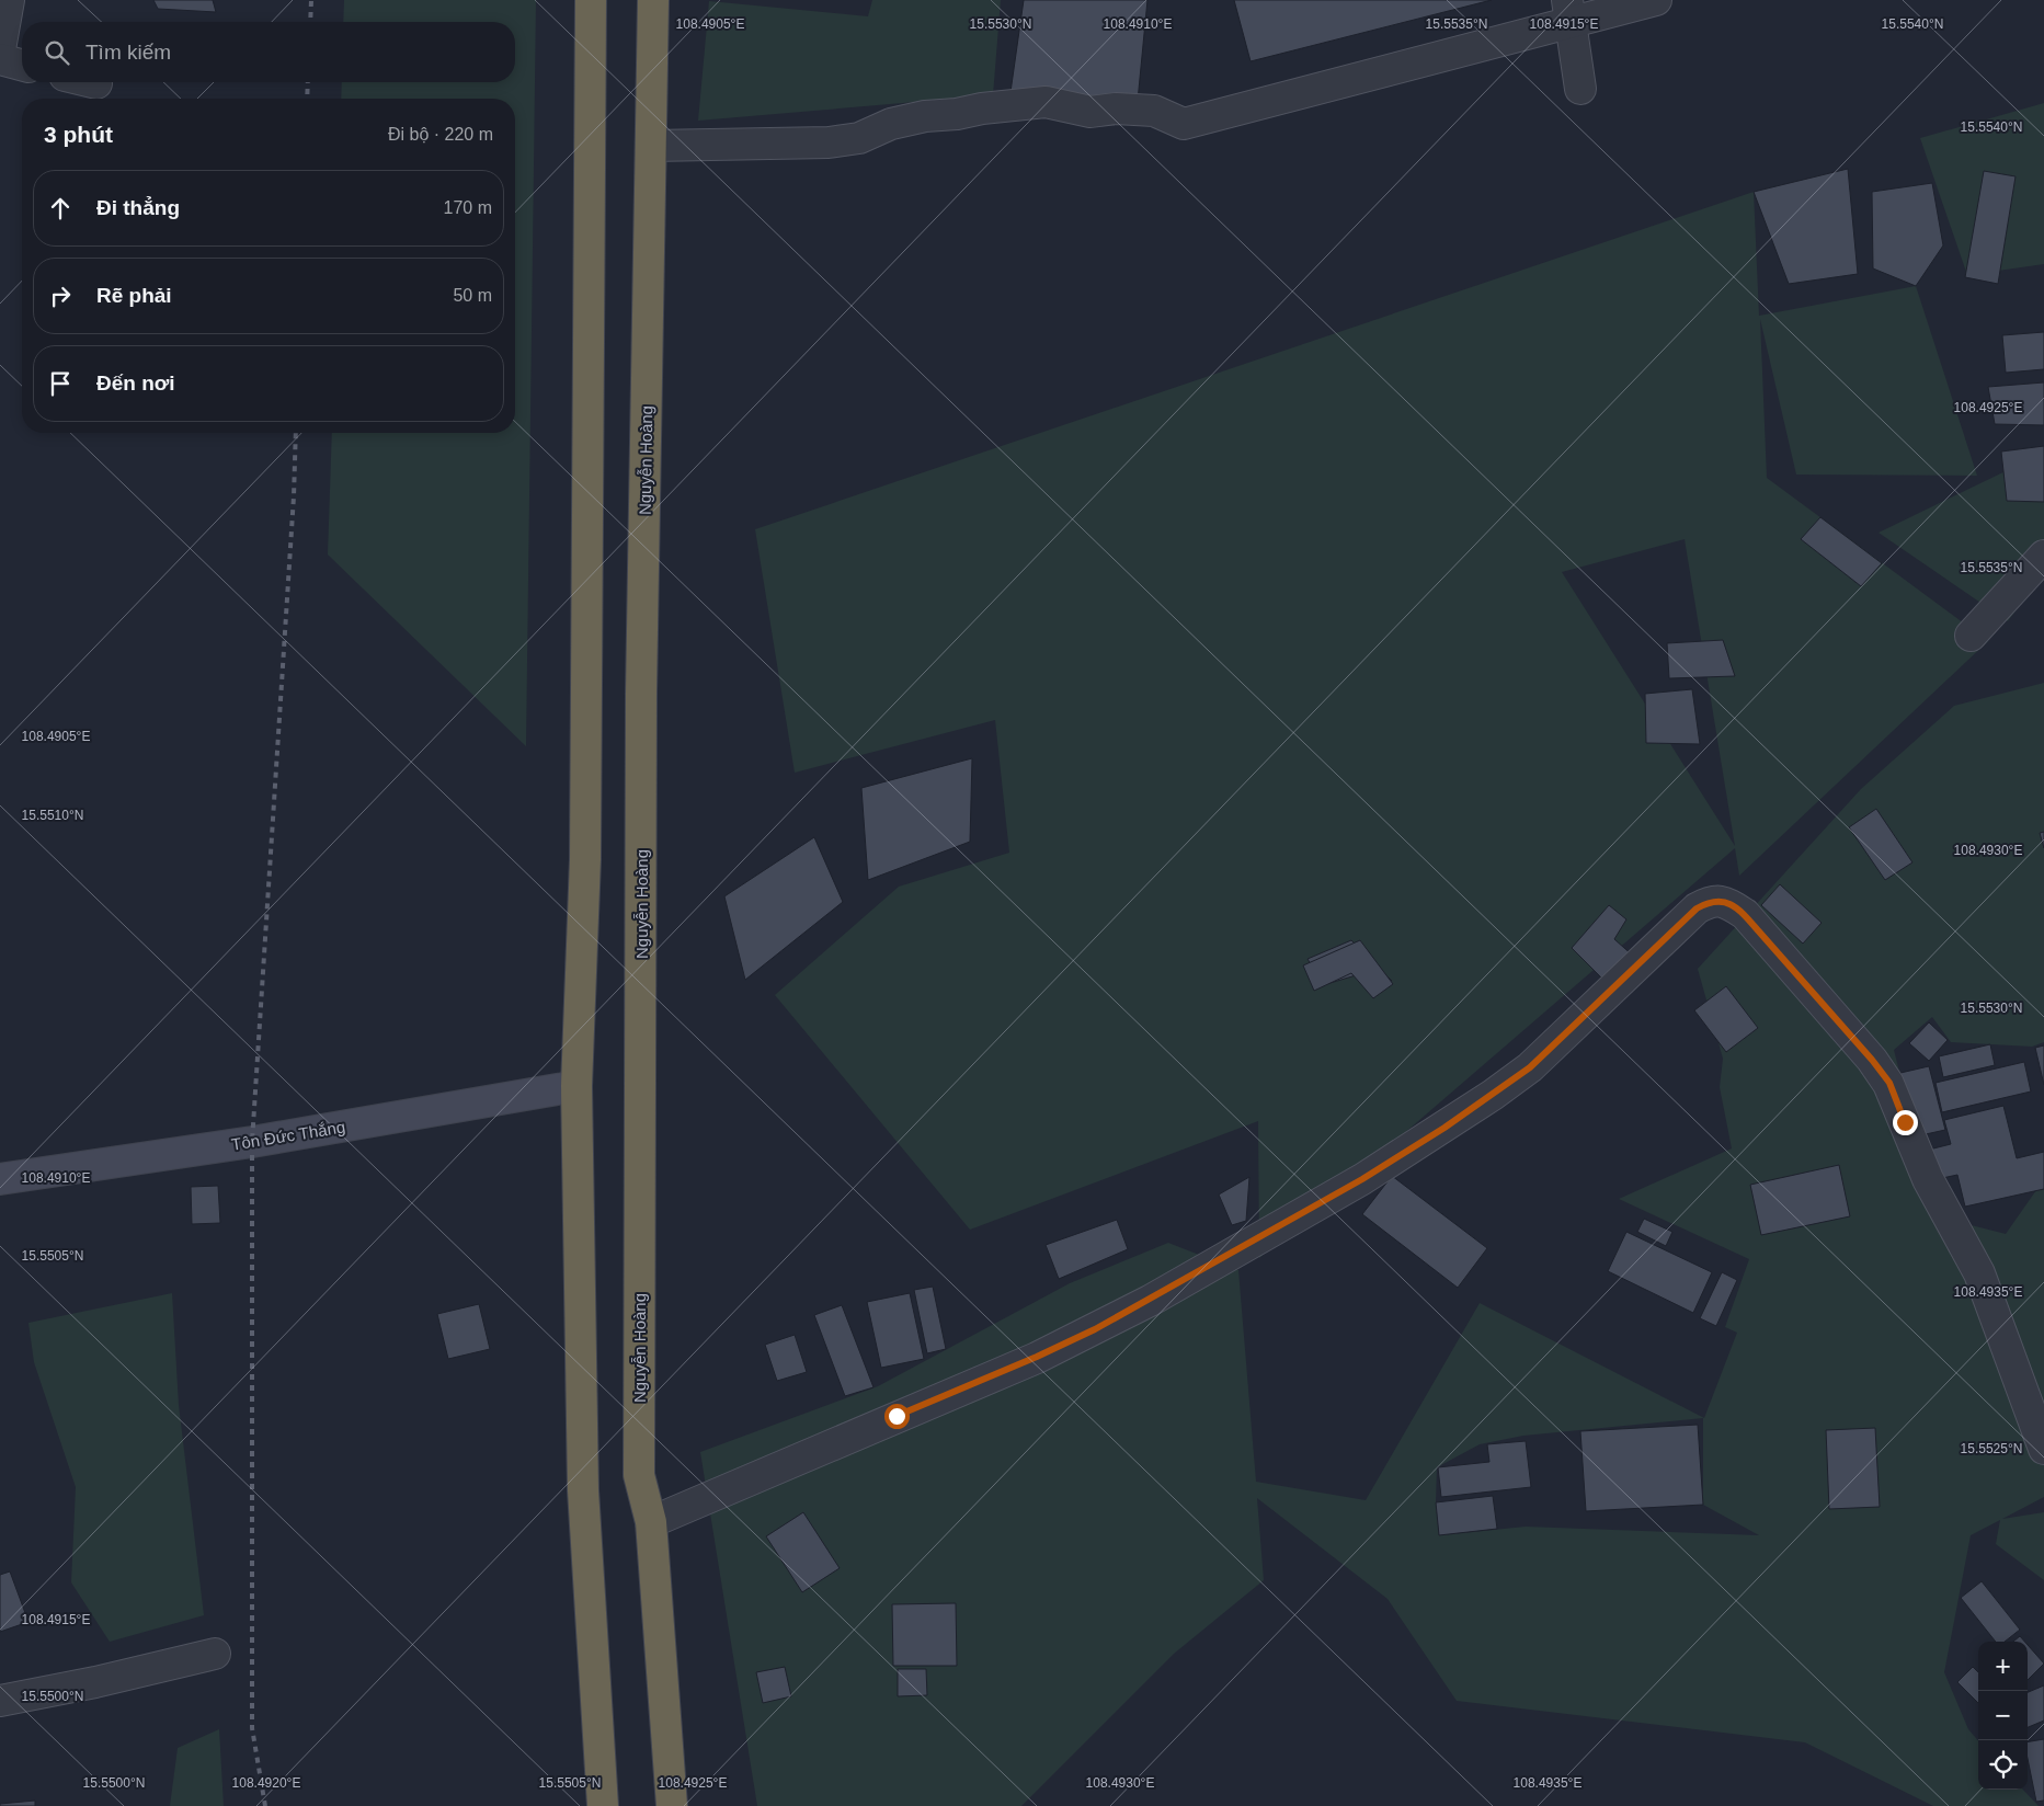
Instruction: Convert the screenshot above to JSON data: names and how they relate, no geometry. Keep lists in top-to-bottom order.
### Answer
{
  "streets": {
    "highway": ["Nguyễn Hoàng"],
    "street": ["Tôn Đức Thắng"]
  },
  "page": {
    "search": "Tìm kiếm",
    "heading": ["3 phút", "Đi bộ · 220 m"],
    "list": [
      ["Đi thẳng", "170 m"],
      ["Rẽ phải", "50 m"],
      "Đến nơi"
    ],
    "map_buttons": ["+", "−"]
  },
  "coordinates": [
    "15.5530°N",
    "15.5535°N",
    "15.5540°N",
    "108.4905°E",
    "108.4910°E",
    "108.4915°E",
    "108.4925°E",
    "15.5510°N",
    "108.4930°E",
    "15.5505°N",
    "108.4935°E",
    "15.5525°N",
    "15.5500°N",
    "108.4920°E"
  ]
}
